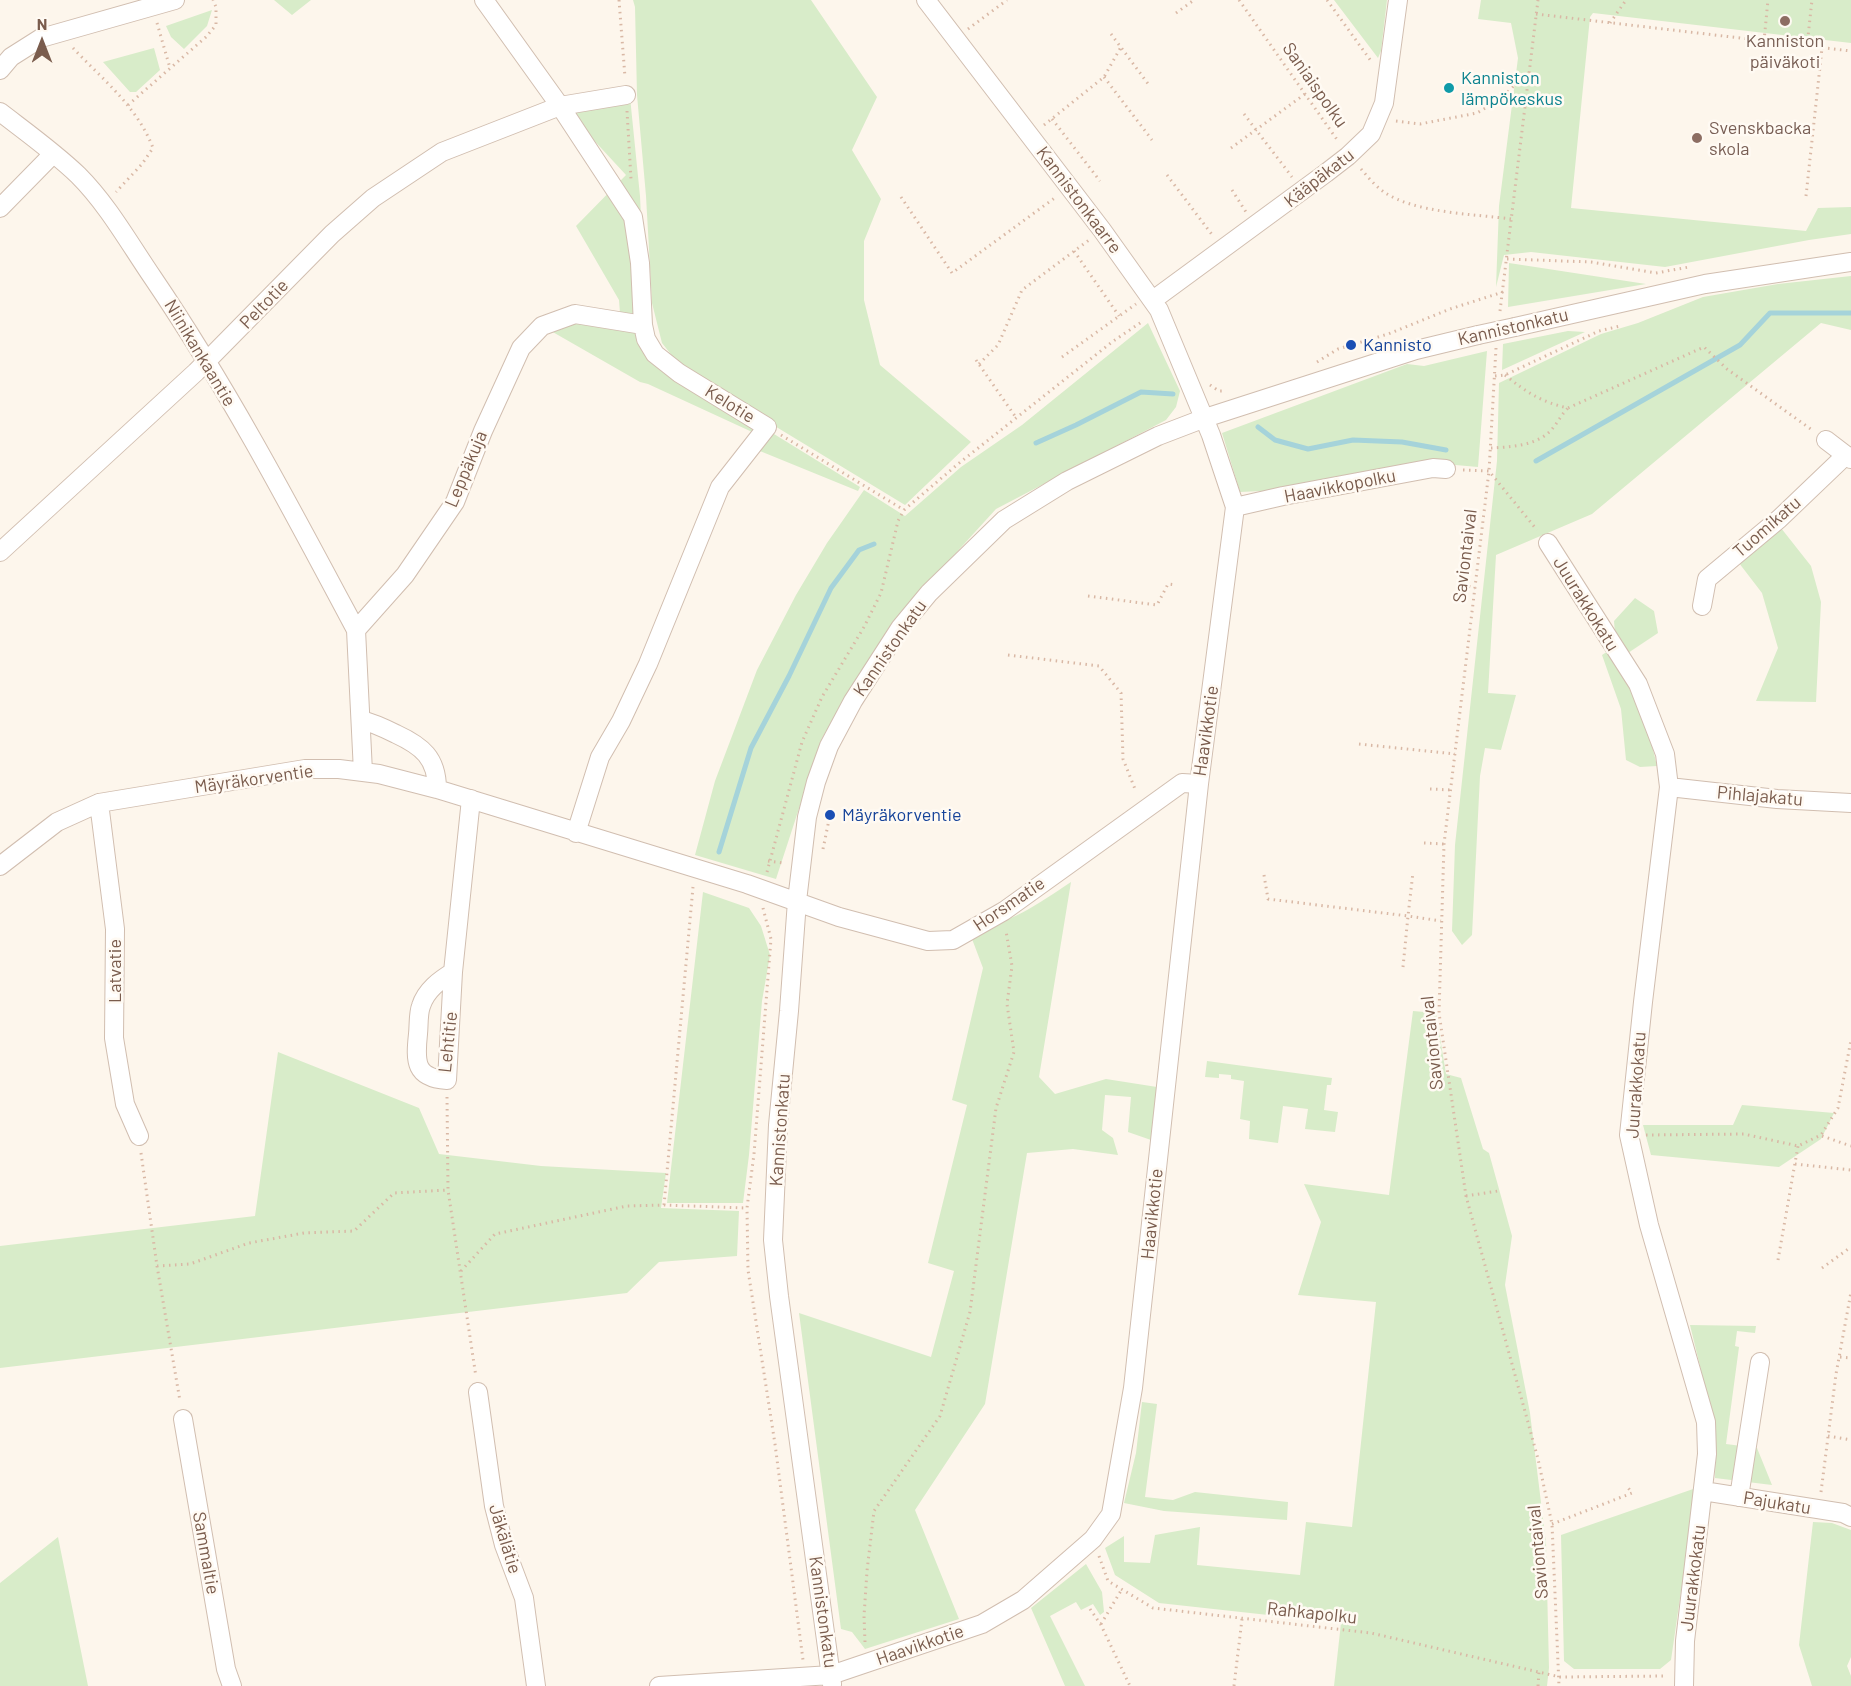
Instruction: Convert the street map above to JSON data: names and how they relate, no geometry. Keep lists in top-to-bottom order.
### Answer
{
  "streets": {
    "street": [
      "Kääpäkatu",
      "Kannistonkaarre",
      "Peltotie",
      "Kannistonkatu",
      "Niinikankaantie",
      "Kelotie",
      "Leppäkuja",
      "Haavikkopolku",
      "Tuomikatu",
      "Juurakkokatu",
      "Haavikkotie",
      "Mäyräkorventie",
      "Pihlajakatu",
      "Horsmatie",
      "Latvatie",
      "Lehtitie",
      "Pajukatu",
      "Jäkälätie",
      "Sammaltie"
    ],
    "path": ["Saniaispolku", "Saviontaival", "Rahkapolku"]
  },
  "crossings": [
    ["Saniaispolku", "Kääpäkatu"],
    ["Kääpäkatu", "Kannistonkaarre"],
    ["Kannistonkaarre", "Kannistonkatu"],
    ["Kannistonkaarre", "Haavikkotie"],
    ["Peltotie", "Niinikankaantie"],
    ["Peltotie", "Kelotie"],
    ["Kannistonkatu", "Haavikkotie"],
    ["Kannistonkatu", "Mäyräkorventie"],
    ["Kannistonkatu", "Horsmatie"],
    ["Niinikankaantie", "Leppäkuja"],
    ["Kelotie", "Leppäkuja"],
    ["Kelotie", "Mäyräkorventie"],
    ["Haavikkopolku", "Haavikkotie"],
    ["Saviontaival", "Rahkapolku"],
    ["Juurakkokatu", "Pihlajakatu"],
    ["Juurakkokatu", "Pajukatu"],
    ["Juurakkokatu", "Rahkapolku"],
    ["Haavikkotie", "Horsmatie"],
    ["Haavikkotie", "Rahkapolku"],
    ["Mäyräkorventie", "Horsmatie"],
    ["Mäyräkorventie", "Latvatie"],
    ["Mäyräkorventie", "Lehtitie"]
  ],
  "places": [
    "Kanniston päiväkoti",
    "Kanniston lämpökeskus",
    "Svenskbacka skola",
    "Kannisto",
    "Mäyräkorventie"
  ],
  "north": "top"
}
